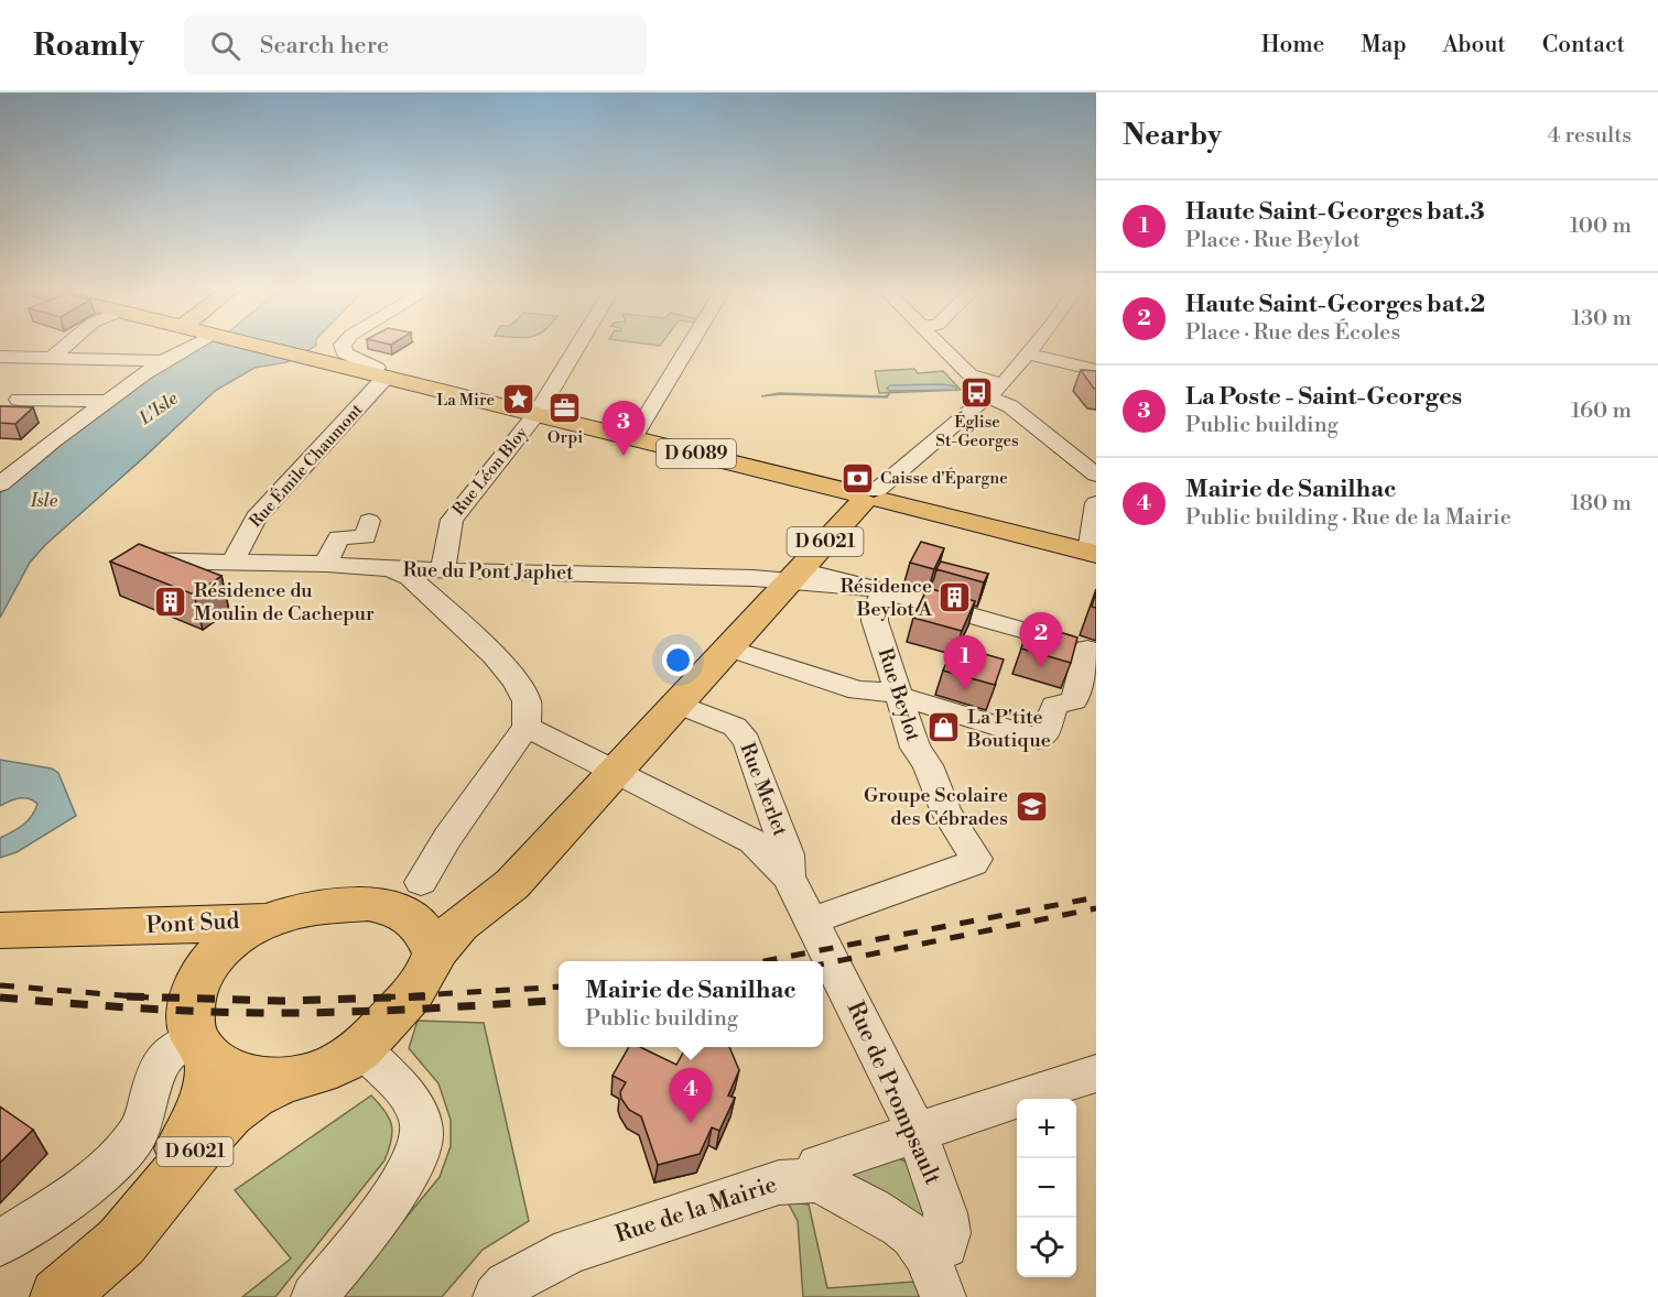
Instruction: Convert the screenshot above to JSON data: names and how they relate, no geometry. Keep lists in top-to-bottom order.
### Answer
{
  "streets": {
    "main road": ["D 6089", "D 6021", "Pont Sud"],
    "street": [
      "Rue Émile Chaumont",
      "Rue Léon Bloy",
      "Rue du Pont Japhet",
      "Rue Beylot",
      "Rue Merlet",
      "Rue de Prompsault",
      "Rue de la Mairie"
    ]
  },
  "crossings": [
    ["D 6089", "Rue Émile Chaumont"],
    ["D 6089", "Rue Léon Bloy"],
    ["D 6089", "D 6021"],
    ["Rue Émile Chaumont", "Rue du Pont Japhet"],
    ["Rue Léon Bloy", "Rue du Pont Japhet"],
    ["D 6021", "Rue du Pont Japhet"],
    ["D 6021", "Rue Merlet"],
    ["D 6021", "Pont Sud"],
    ["Rue Beylot", "Rue de Prompsault"],
    ["Rue Merlet", "Rue de Prompsault"]
  ],
  "water": ["L'Isle", "Isle"],
  "places": {
    "bus stop": ["Église St-Georges"],
    "place": ["La Mire"],
    "office": ["Orpi"],
    "bank": ["Caisse d'Épargne"],
    "building": ["Résidence Beylot A", "Résidence du Moulin de Cachepur"],
    "shop": ["La P'tite Boutique"],
    "school or university": ["Groupe Scolaire des Cébrades"]
  },
  "page": {
    "header": "Roamly",
    "search": "Search here",
    "nav": [
      "Home",
      "Map",
      "About",
      "Contact"
    ],
    "heading": ["Nearby", "4 results"],
    "list": [
      {
        "mark": "1",
        "name": "Haute Saint-Georges bat.3",
        "note": "Place · Rue Beylot",
        "value": "100 m"
      },
      {
        "mark": "2",
        "name": "Haute Saint-Georges bat.2",
        "note": "Place · Rue des Écoles",
        "value": "130 m"
      },
      {
        "mark": "3",
        "name": "La Poste - Saint-Georges",
        "note": "Public building",
        "value": "160 m"
      },
      {
        "mark": "4",
        "name": "Mairie de Sanilhac",
        "note": "Public building · Rue de la Mairie",
        "value": "180 m"
      }
    ],
    "pins": [
      "3",
      "2",
      "1",
      "4"
    ],
    "popup": ["Mairie de Sanilhac", "Public building"],
    "map_buttons": ["+", "−"]
  }
}
